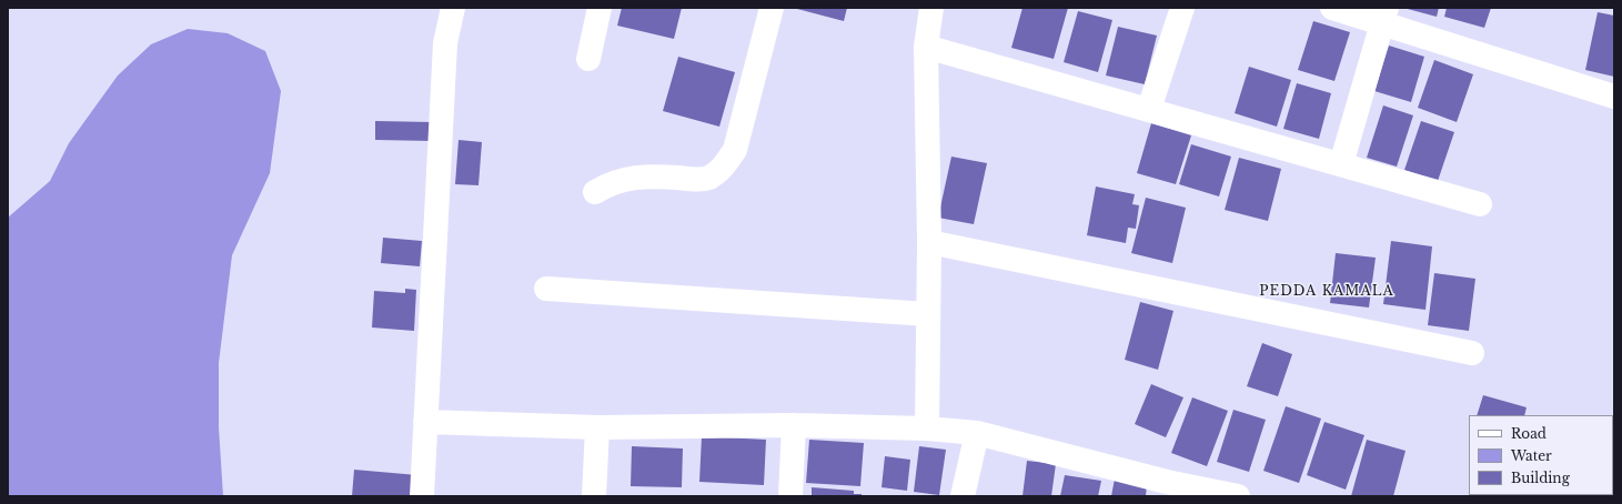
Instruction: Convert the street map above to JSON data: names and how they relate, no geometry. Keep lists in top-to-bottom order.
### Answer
{
  "districts": ["PEDDA KAMALA"],
  "legend": ["Road", "Water", "Building"]
}
